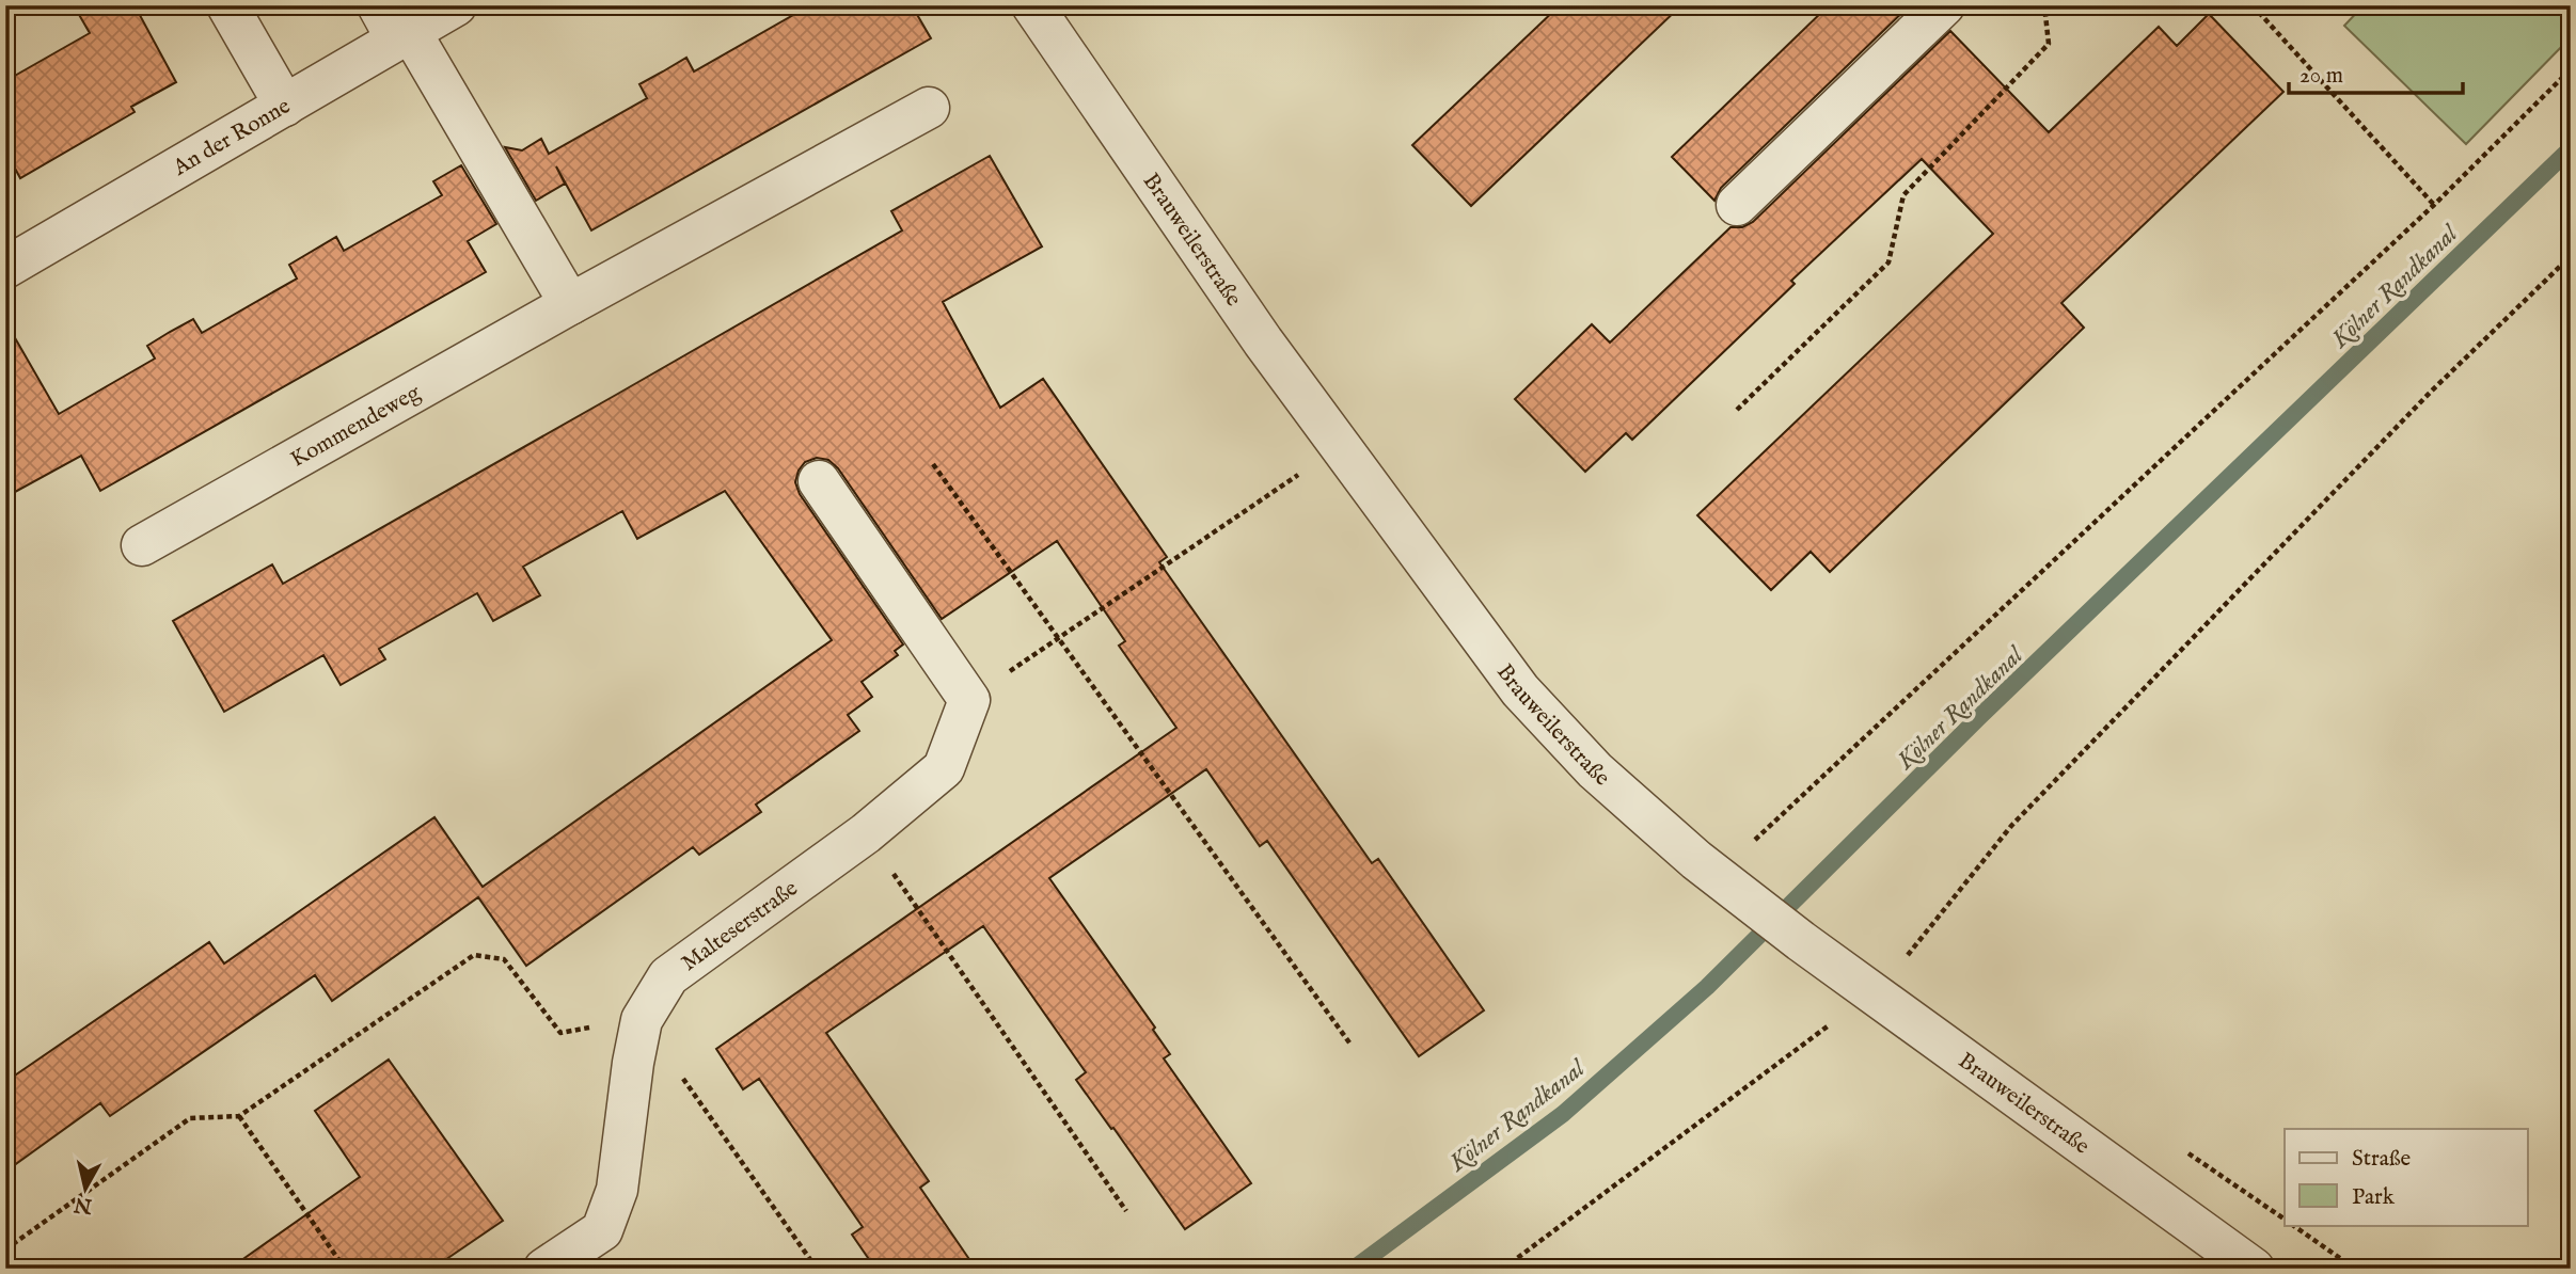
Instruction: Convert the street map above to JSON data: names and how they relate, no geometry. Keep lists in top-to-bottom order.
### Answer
{
  "streets": {
    "street": [
      "An der Ronne",
      "Brauweilerstraße",
      "Kommendeweg",
      "Malteserstraße"
    ]
  },
  "water": ["Kölner Randkanal"],
  "legend": ["Straße", "Park"],
  "scale_bar": "20 m",
  "north": "bottom"
}
